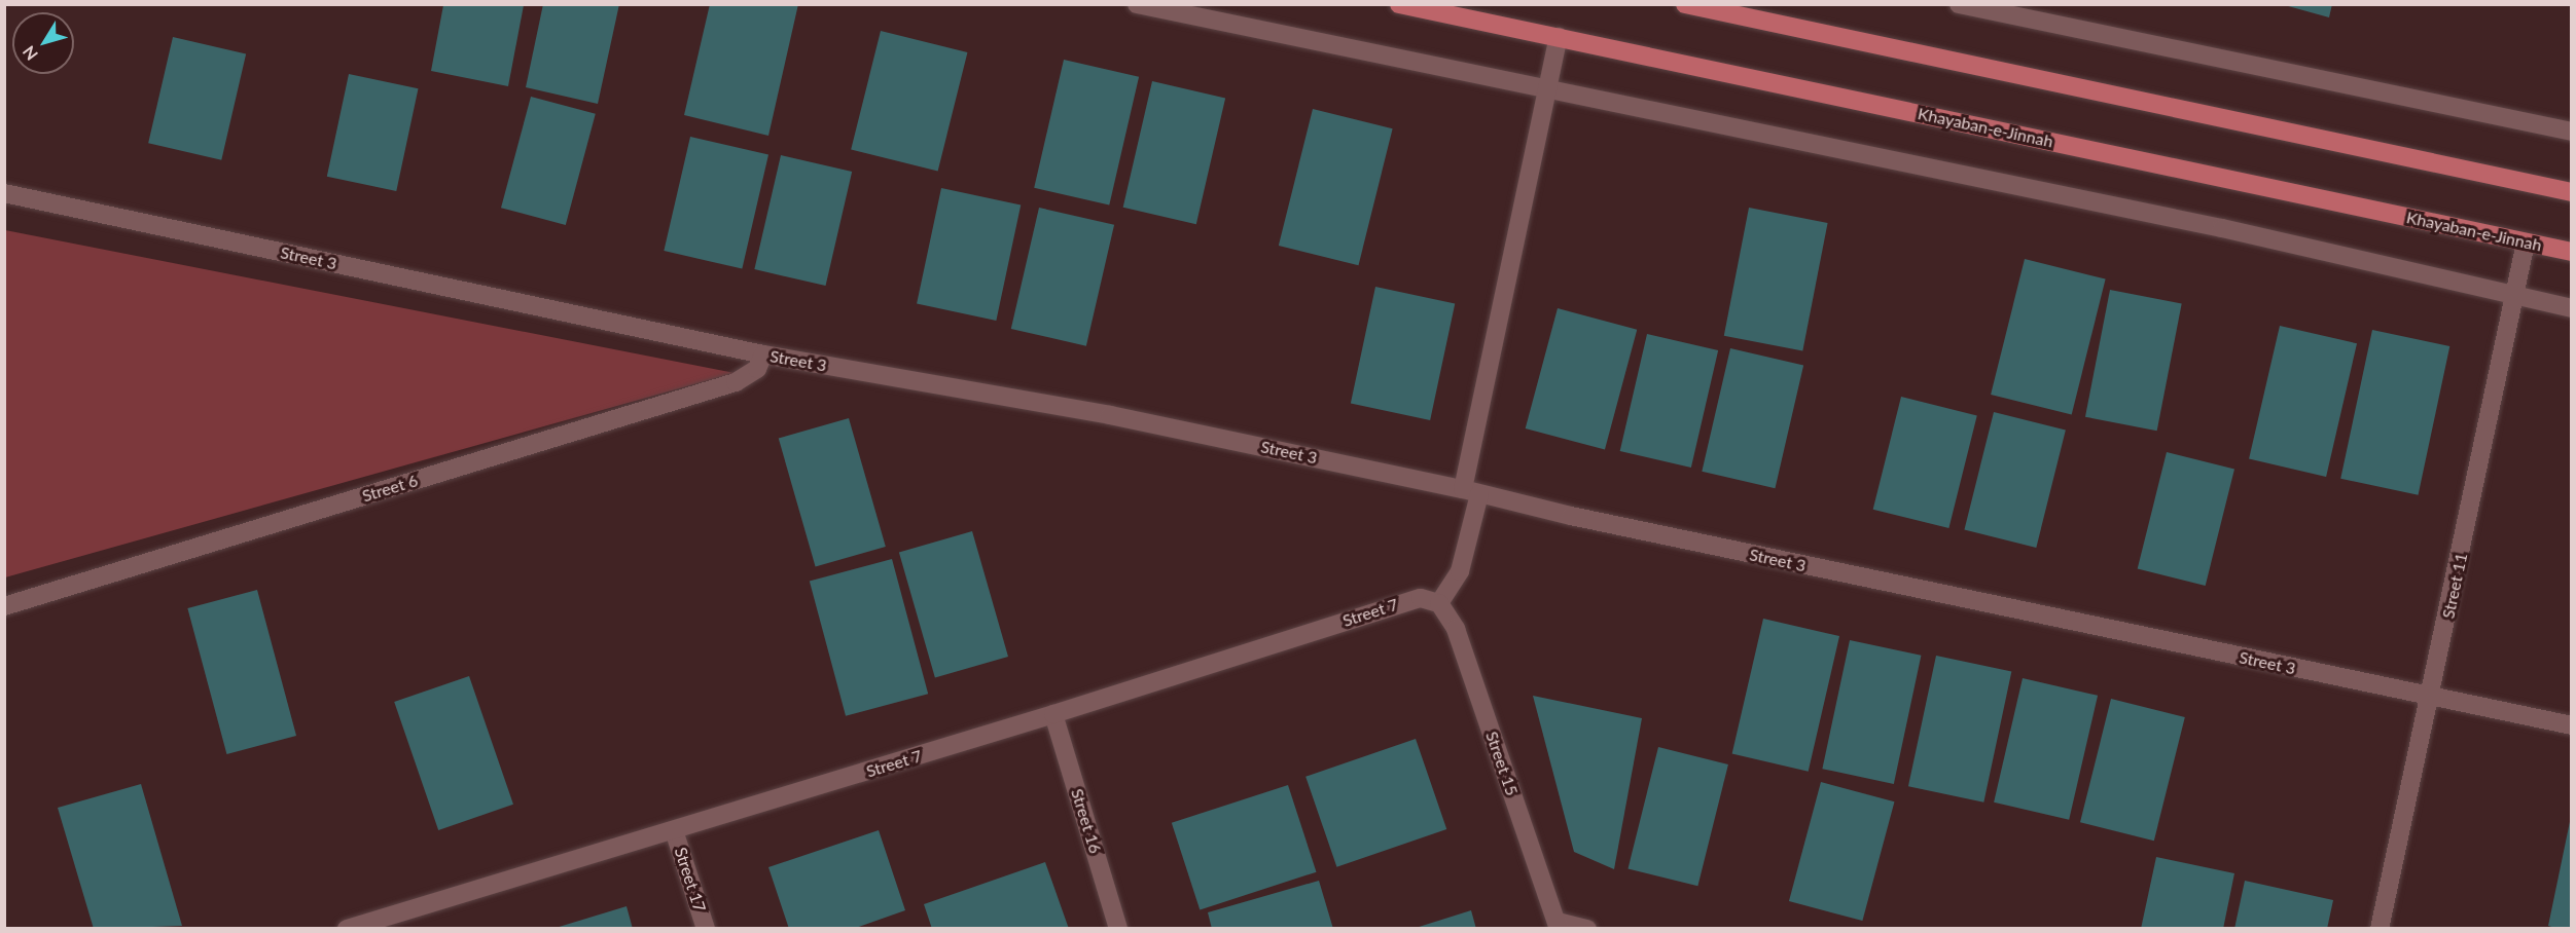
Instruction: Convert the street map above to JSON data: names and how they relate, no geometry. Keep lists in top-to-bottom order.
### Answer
{
  "streets": {
    "main road": ["Khayaban-e-Jinnah"],
    "street": [
      "Street 3",
      "Street 6",
      "Street 11",
      "Street 7",
      "Street 15",
      "Street 16",
      "Street 17"
    ]
  },
  "crossings": [
    ["Khayaban-e-Jinnah", "Street 11"],
    ["Street 3", "Street 6"],
    ["Street 3", "Street 11"],
    ["Street 7", "Street 15"],
    ["Street 7", "Street 16"],
    ["Street 7", "Street 17"]
  ],
  "north": "bottom left"
}
